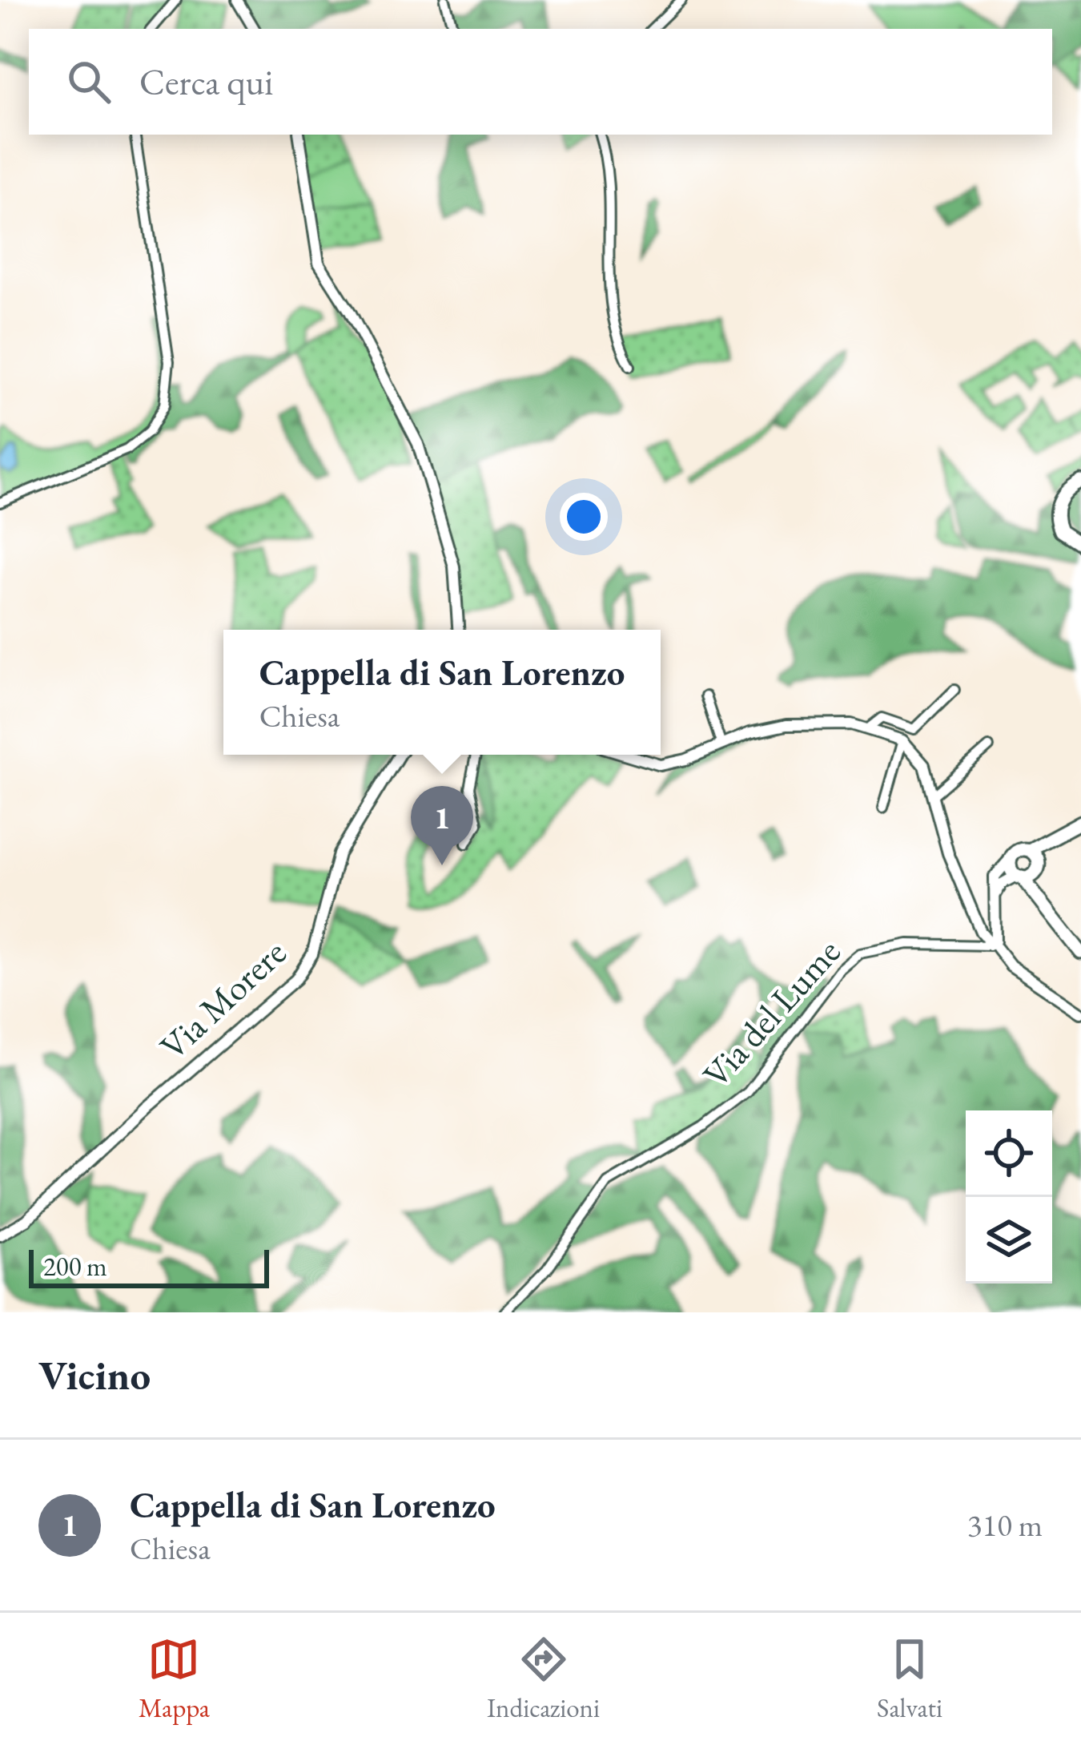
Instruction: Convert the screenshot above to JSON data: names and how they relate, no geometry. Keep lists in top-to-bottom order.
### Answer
{
  "streets": {
    "street": ["Via Morere", "Via del Lume"]
  },
  "scale_bar": "200 m",
  "page": {
    "search": "Cerca qui",
    "popup": ["Cappella di San Lorenzo", "Chiesa"],
    "pins": "1",
    "scale": "200 m",
    "heading": "Vicino",
    "list": [
      {
        "mark": "1",
        "name": "Cappella di San Lorenzo",
        "note": "Chiesa",
        "value": "310 m"
      }
    ],
    "nav": ["Mappa", "Indicazioni", "Salvati"]
  }
}
